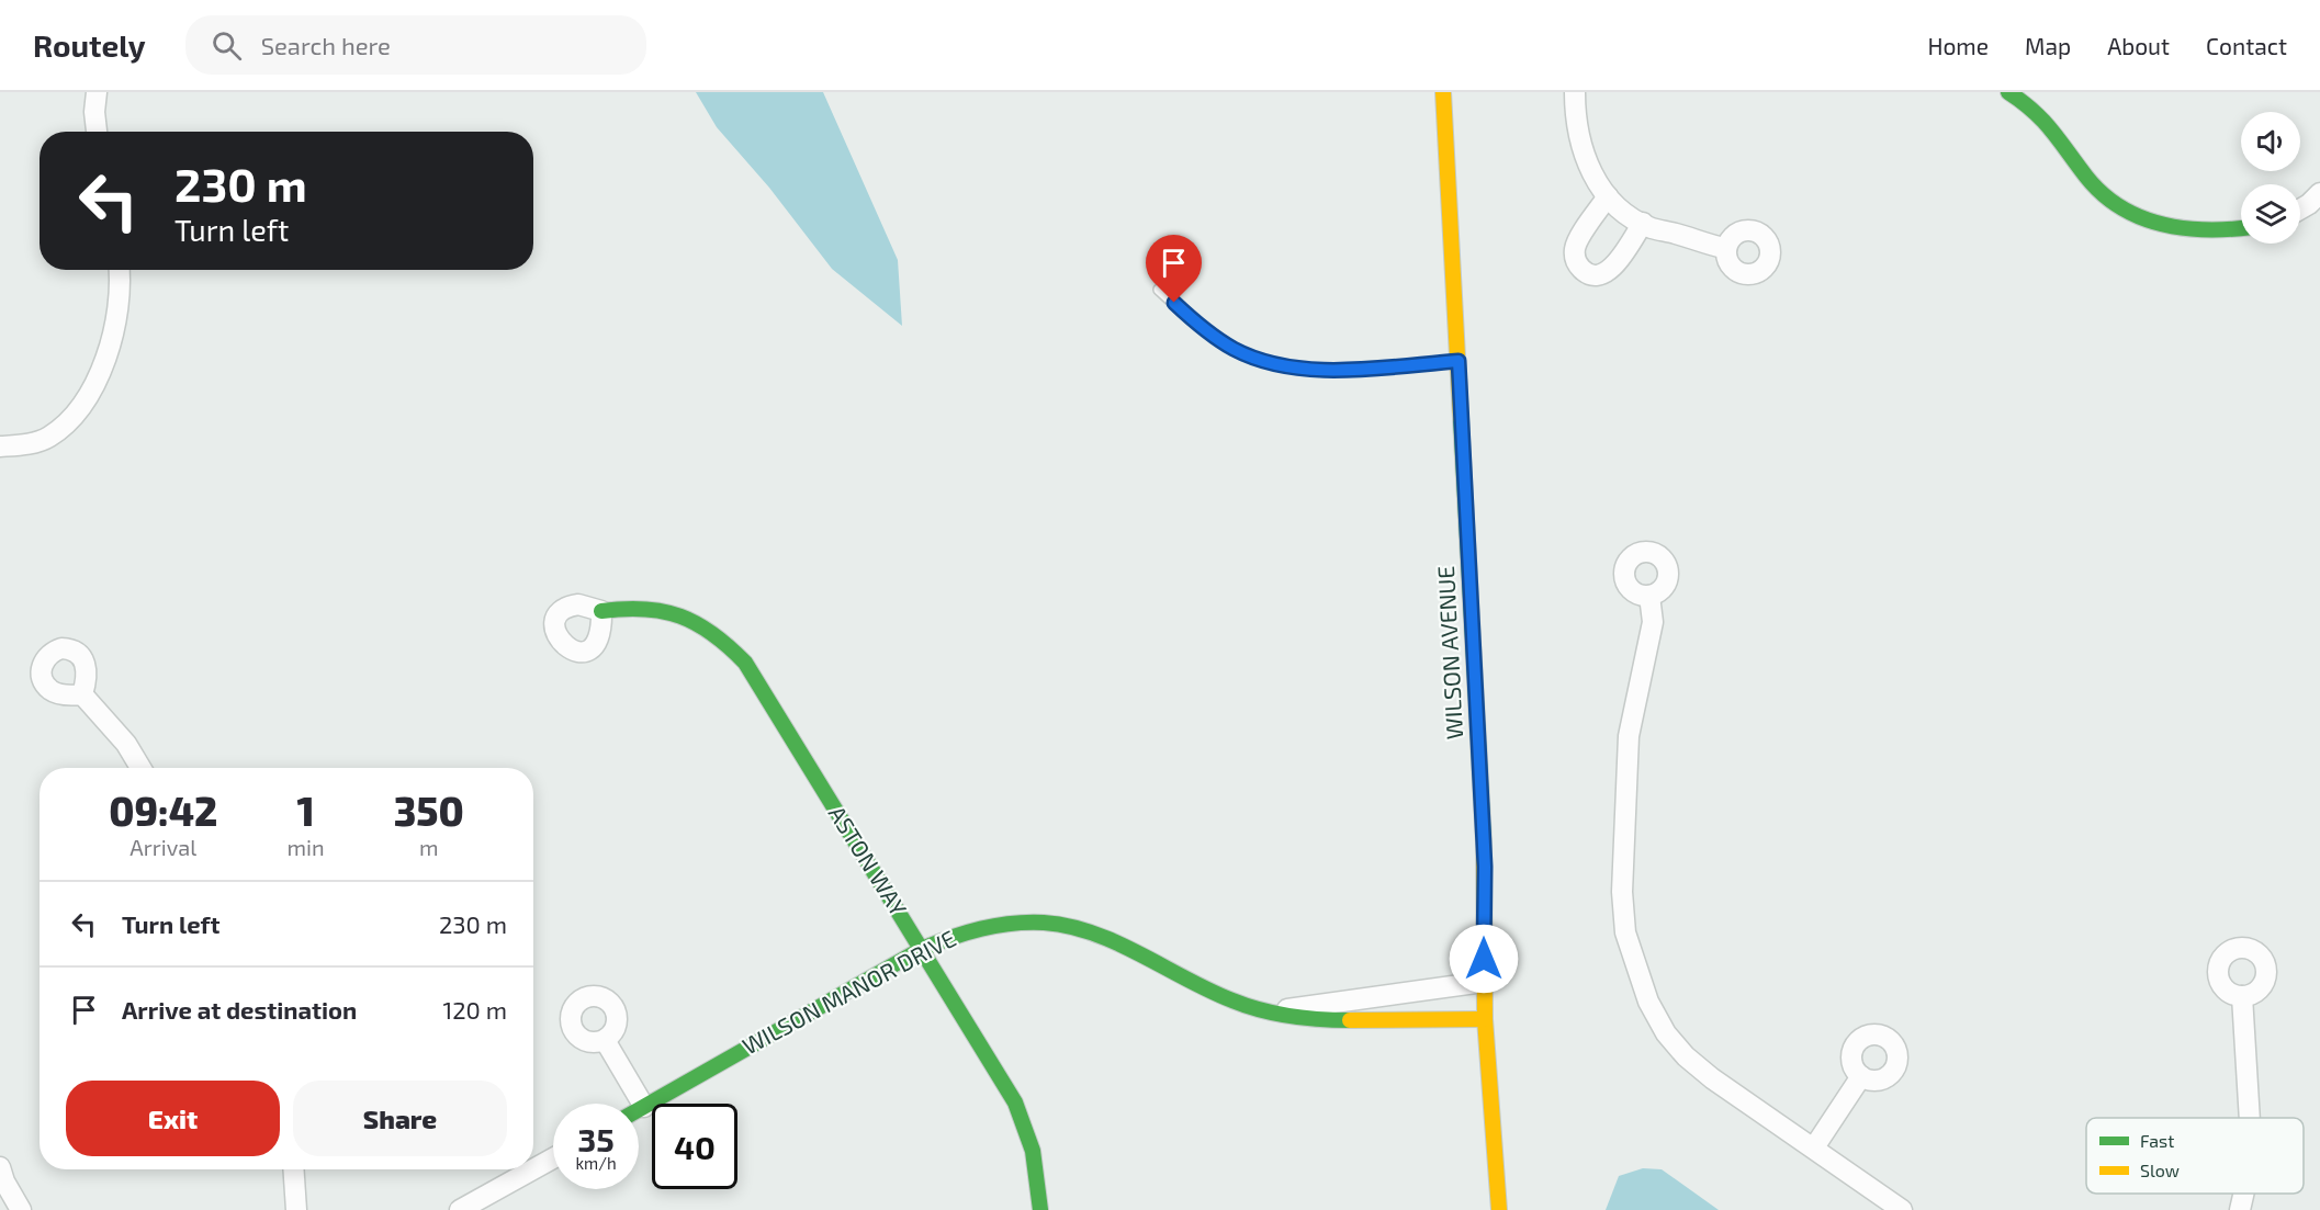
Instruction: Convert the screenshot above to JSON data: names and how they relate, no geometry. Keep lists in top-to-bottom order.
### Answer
{
  "streets": {
    "street": ["WILSON AVENUE", "ASTON WAY", "WILSON MANOR DRIVE"]
  },
  "crossings": [
    ["WILSON AVENUE", "WILSON MANOR DRIVE"],
    ["ASTON WAY", "WILSON MANOR DRIVE"]
  ],
  "legend": ["Fast", "Slow"],
  "page": {
    "header": "Routely",
    "search": "Search here",
    "nav": [
      "Home",
      "Map",
      "About",
      "Contact"
    ],
    "turn": ["230 m", "Turn left"],
    "eta": [
      "09:42",
      "Arrival",
      "1",
      "min",
      "350",
      "m"
    ],
    "list": [
      {
        "name": "Turn left",
        "value": "230 m"
      },
      {
        "name": "Arrive at destination",
        "value": "120 m"
      }
    ],
    "buttons": ["Exit", "Share"],
    "speed": "35 km/h",
    "limit": "40"
  }
}
